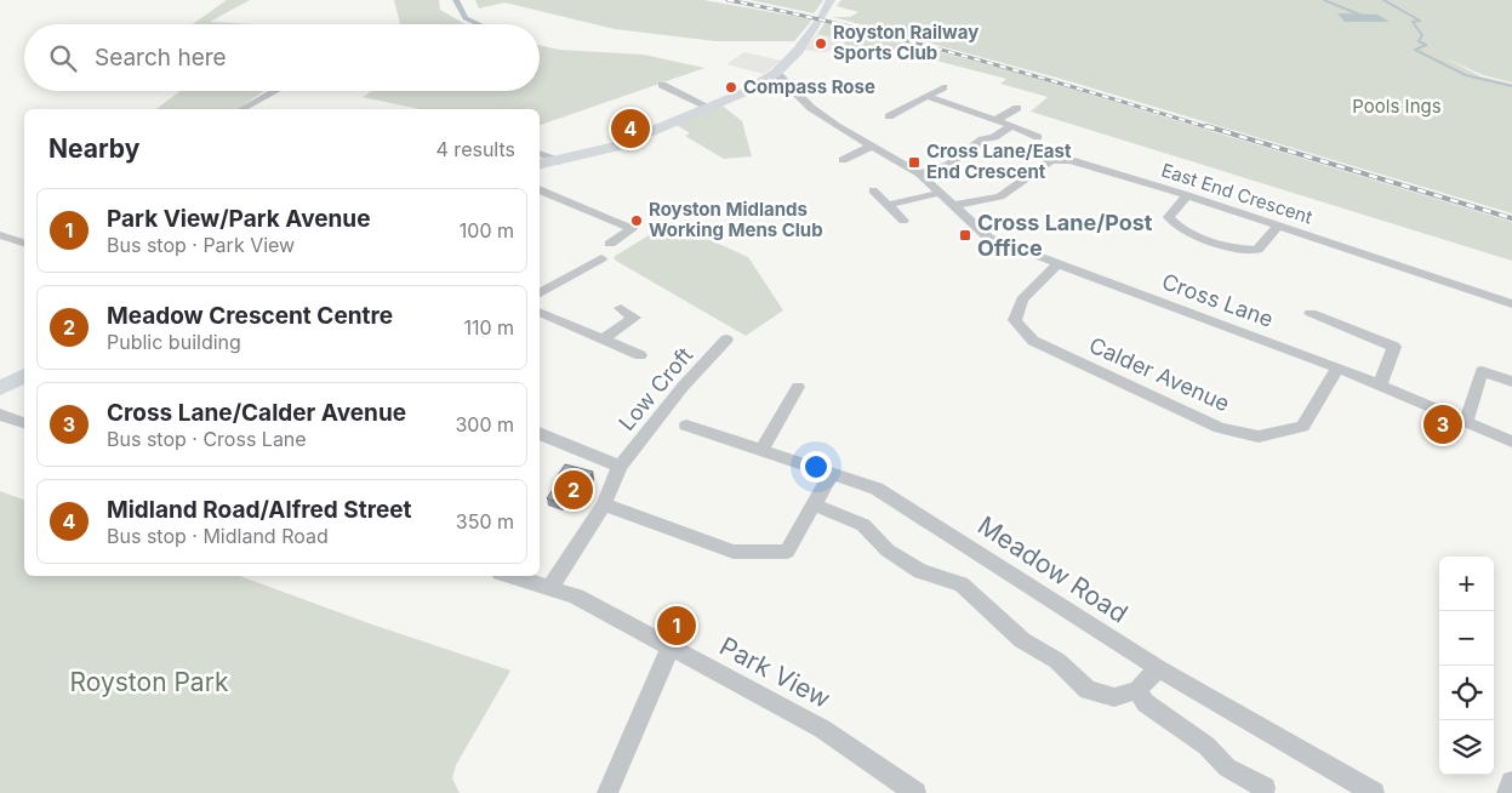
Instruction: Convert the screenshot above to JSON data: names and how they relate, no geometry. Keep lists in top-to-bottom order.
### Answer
{
  "streets": {
    "street": [
      "East End Crescent",
      "Cross Lane",
      "Calder Avenue",
      "Low Croft",
      "Meadow Road",
      "Park View"
    ]
  },
  "crossings": [
    ["East End Crescent", "Cross Lane"],
    ["Cross Lane", "Calder Avenue"],
    ["Low Croft", "Park View"]
  ],
  "parks": ["Pools Ings", "Royston Park"],
  "places": {
    "other": ["Royston Railway Sports Club", "Compass Rose", "Royston Midlands Working Mens Club"],
    "transit": ["Cross Lane/East End Crescent", "Cross Lane/Post Office"]
  },
  "page": {
    "search": "Search here",
    "pins": [
      "4",
      "3",
      "2",
      "1"
    ],
    "heading": ["Nearby", "4 results"],
    "list": [
      {
        "mark": "1",
        "name": "Park View/Park Avenue",
        "note": "Bus stop · Park View",
        "value": "100 m"
      },
      {
        "mark": "2",
        "name": "Meadow Crescent Centre",
        "note": "Public building",
        "value": "110 m"
      },
      {
        "mark": "3",
        "name": "Cross Lane/Calder Avenue",
        "note": "Bus stop · Cross Lane",
        "value": "300 m"
      },
      {
        "mark": "4",
        "name": "Midland Road/Alfred Street",
        "note": "Bus stop · Midland Road",
        "value": "350 m"
      }
    ],
    "map_buttons": ["+", "−"]
  }
}
